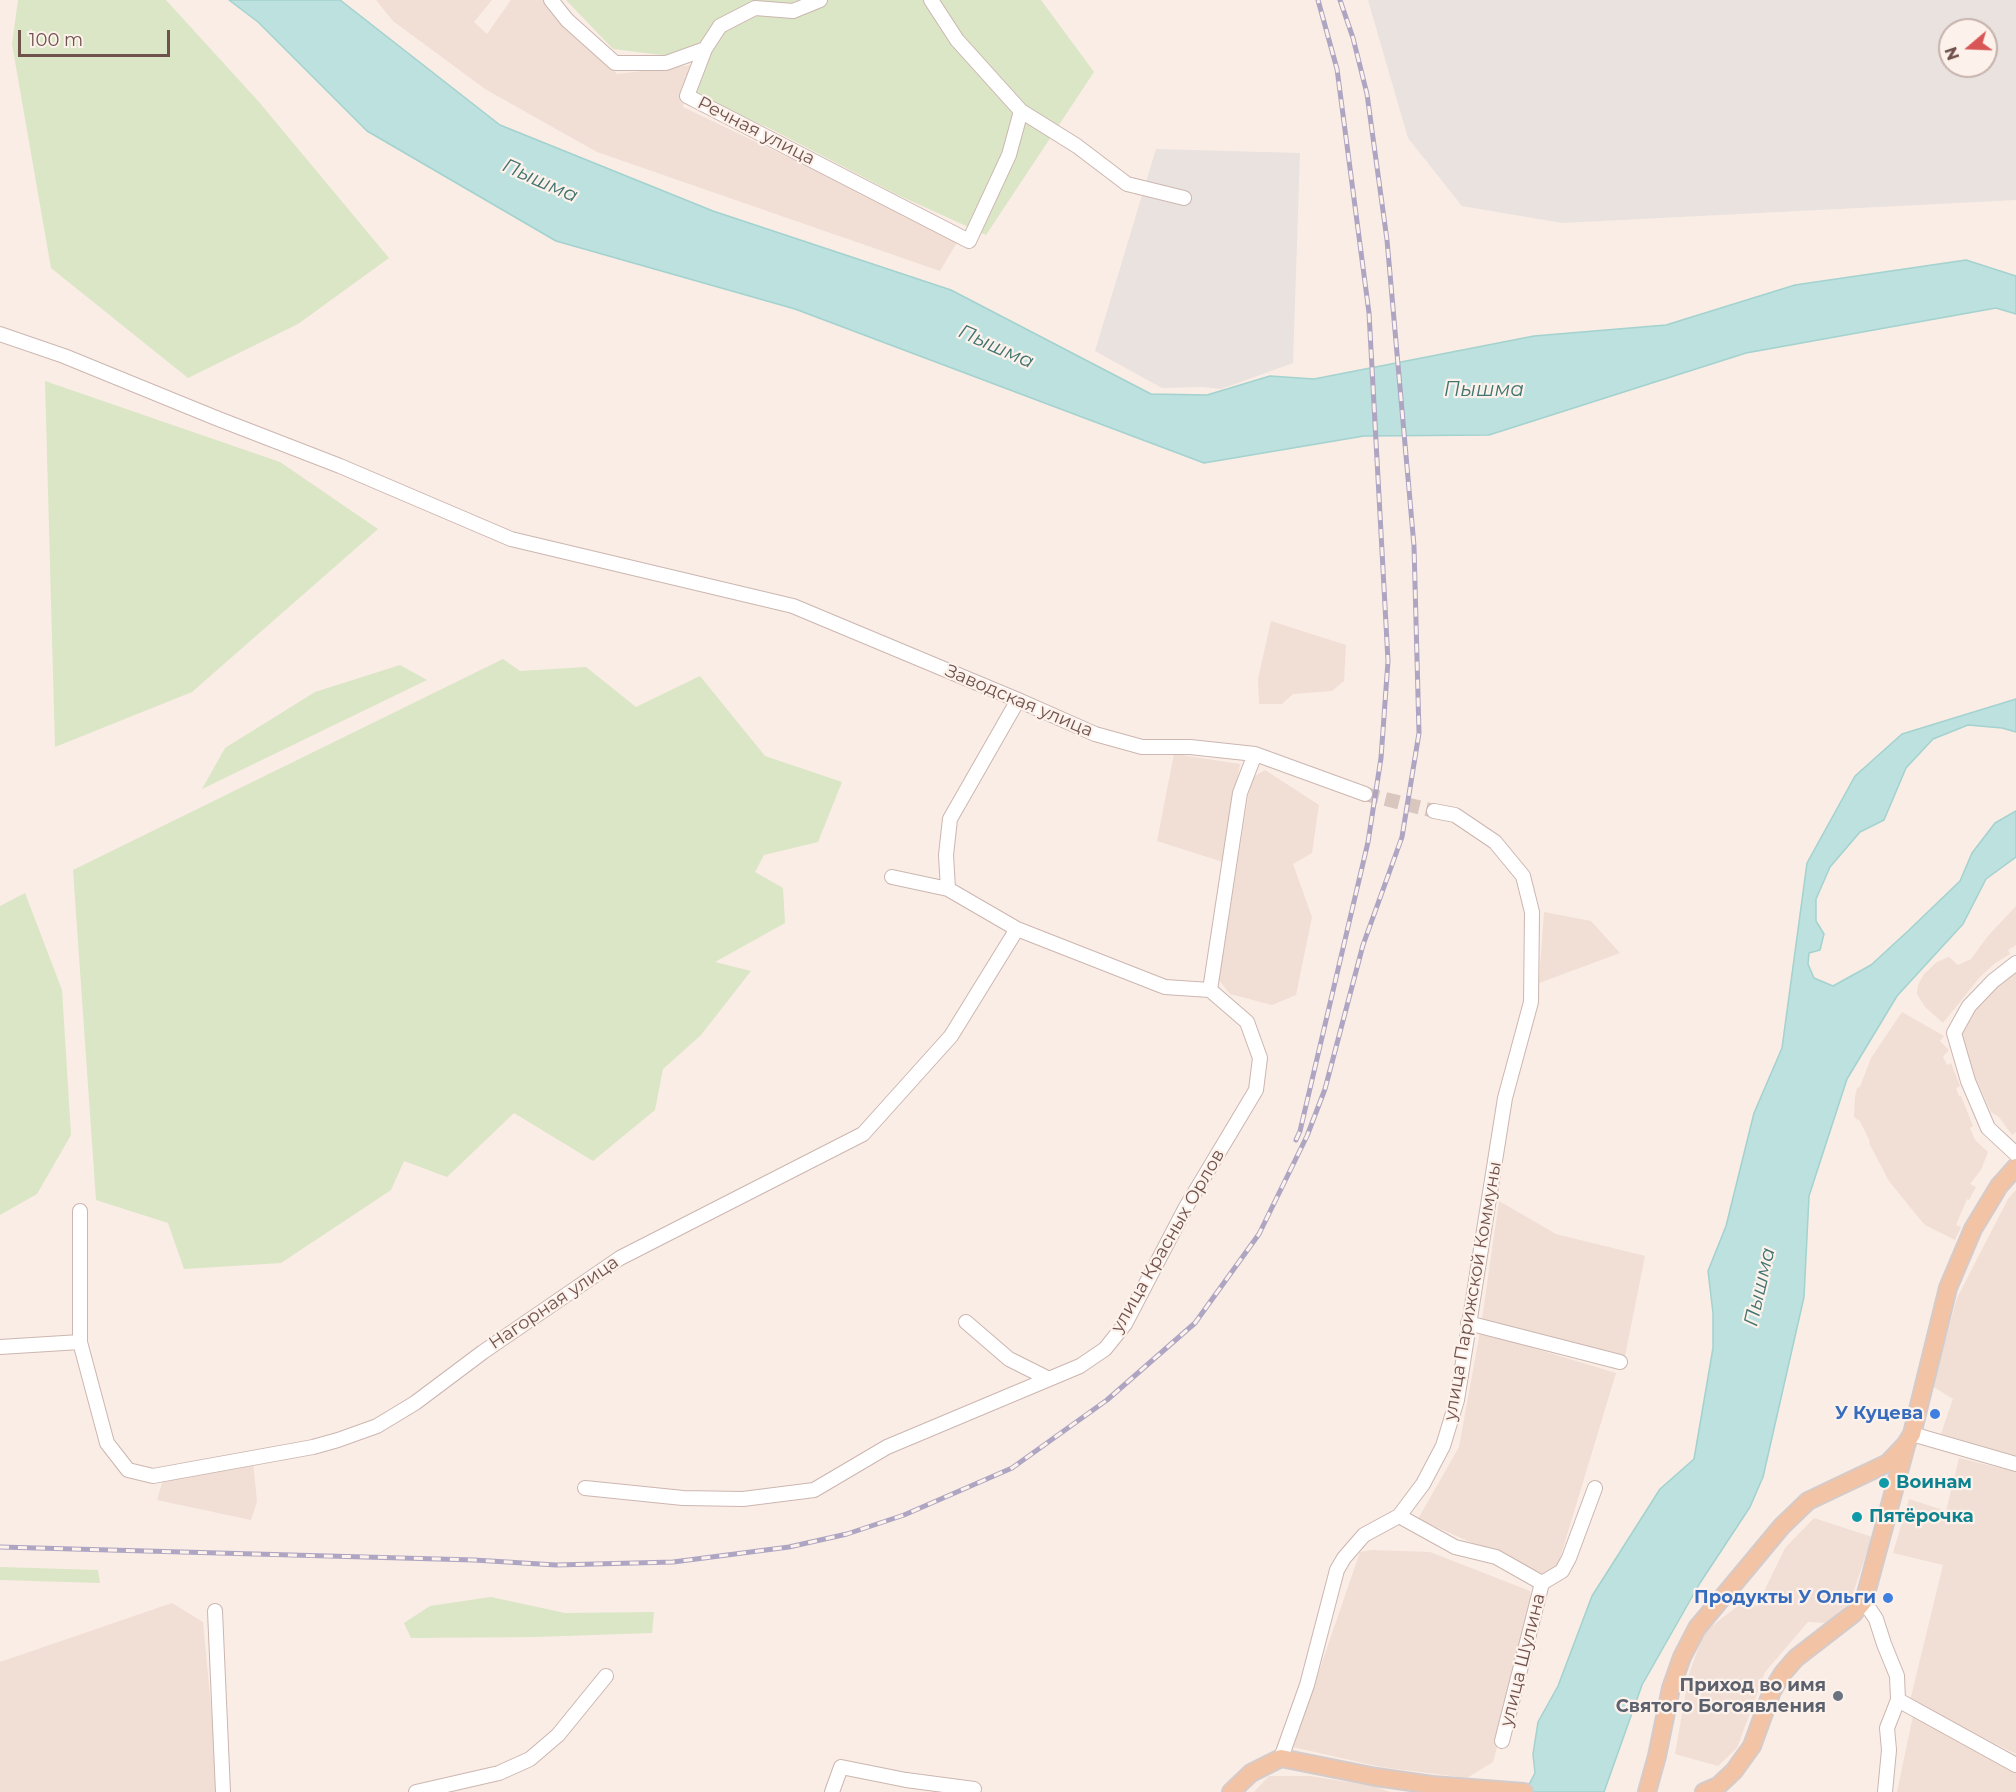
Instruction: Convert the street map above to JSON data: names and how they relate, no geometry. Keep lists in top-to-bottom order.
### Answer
{
  "streets": {
    "street": [
      "Речная улица",
      "Заводская улица",
      "улица Красных Орлов",
      "улица Парижской Коммуны",
      "Нагорная улица",
      "улица Шулина"
    ]
  },
  "water": ["Пышма"],
  "places": [
    "У Куцева",
    "Воинам",
    "Пятёрочка",
    "Продукты У Ольги",
    "Приход во имя Святого Богоявления"
  ],
  "scale_bar": "100 m",
  "north": "left"
}
